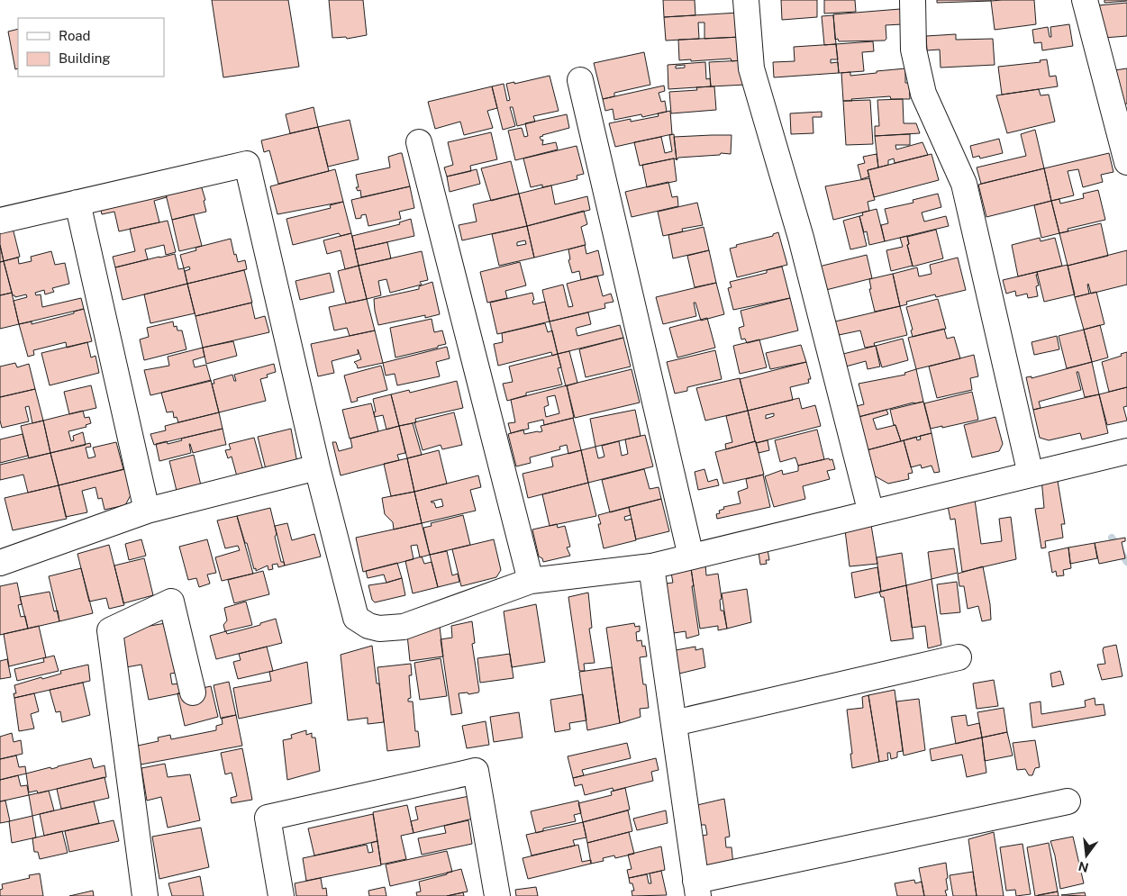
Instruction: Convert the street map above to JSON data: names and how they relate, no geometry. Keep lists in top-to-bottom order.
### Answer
{
  "legend": ["Road", "Building"],
  "north": "bottom"
}
